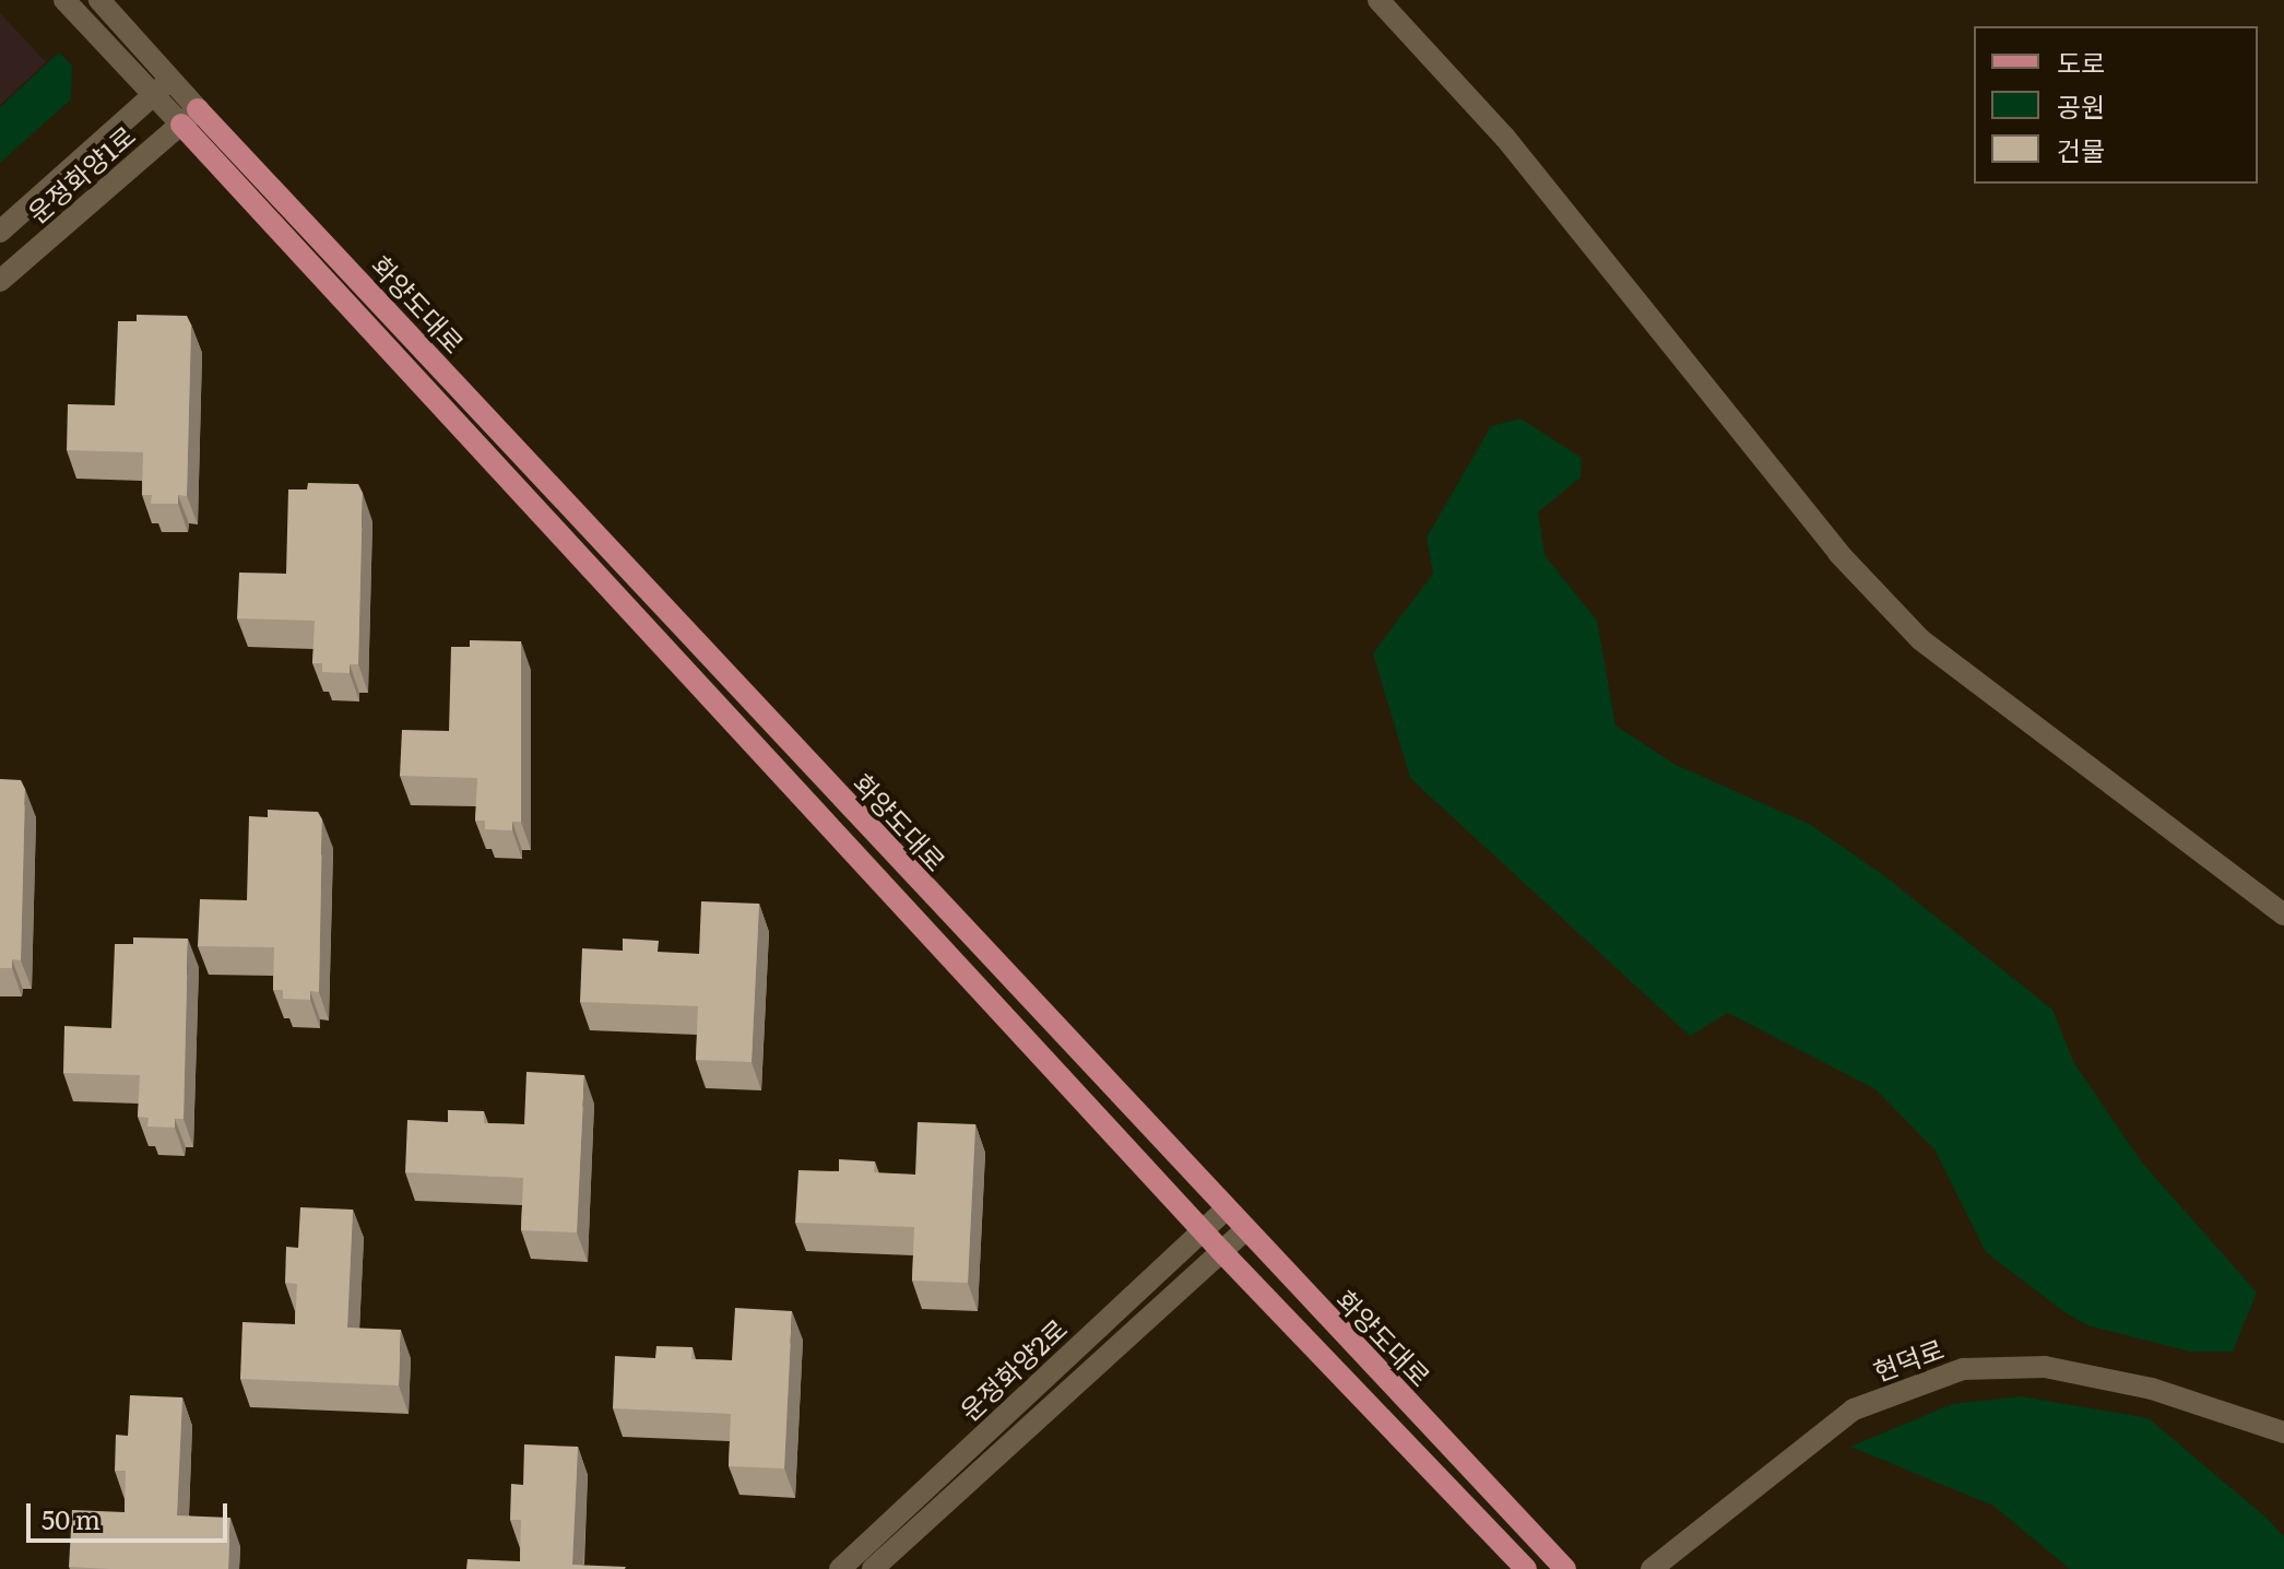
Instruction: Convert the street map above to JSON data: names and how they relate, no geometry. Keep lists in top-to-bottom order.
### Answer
{
  "streets": {
    "main road": ["화양도대로"],
    "street": ["운정화양1로", "현덕로", "운정화양2로"]
  },
  "crossings": [
    ["운정화양1로", "화양도대로"],
    ["화양도대로", "운정화양2로"]
  ],
  "legend": ["도로", "공원", "건물"],
  "scale_bar": "50 m"
}
